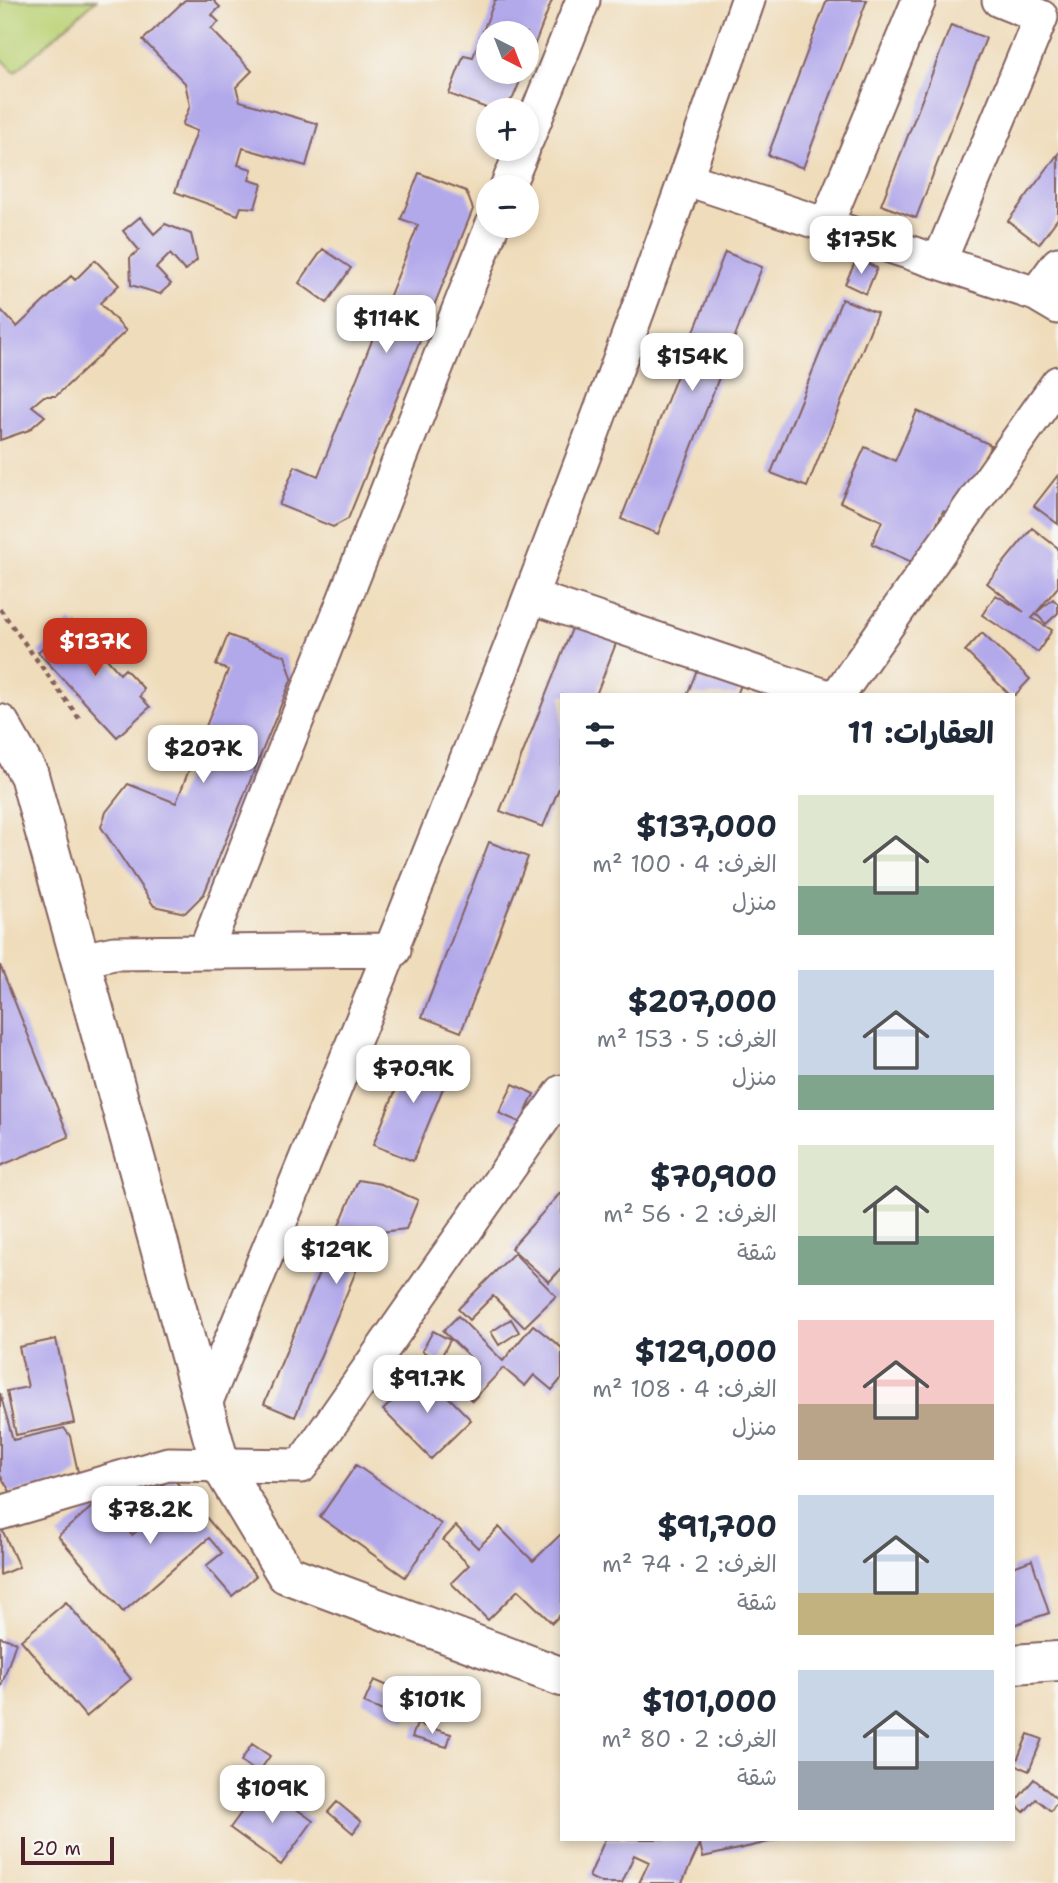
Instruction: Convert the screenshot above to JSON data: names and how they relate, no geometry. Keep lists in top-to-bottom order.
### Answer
{
  "scale_bar": "20 m",
  "north": "bottom right",
  "page": {
    "map_buttons": ["+", "−"],
    "price": [
      "$175K",
      "$114K",
      "$154K",
      "$137K",
      "$207K",
      "$70.9K",
      "$129K",
      "$91.7K",
      "$78.2K",
      "$101K",
      "$109K"
    ],
    "heading": "العقارات: 11",
    "list": [
      {
        "name": "$137,000",
        "note": "الغرف: 4 · 100 m² · منزل"
      },
      {
        "name": "$207,000",
        "note": "الغرف: 5 · 153 m² · منزل"
      },
      {
        "name": "$70,900",
        "note": "الغرف: 2 · 56 m² · شقة"
      },
      {
        "name": "$129,000",
        "note": "الغرف: 4 · 108 m² · منزل"
      },
      {
        "name": "$91,700",
        "note": "الغرف: 2 · 74 m² · شقة"
      },
      {
        "name": "$101,000",
        "note": "الغرف: 2 · 80 m² · شقة"
      }
    ],
    "scale": "20 m"
  }
}
